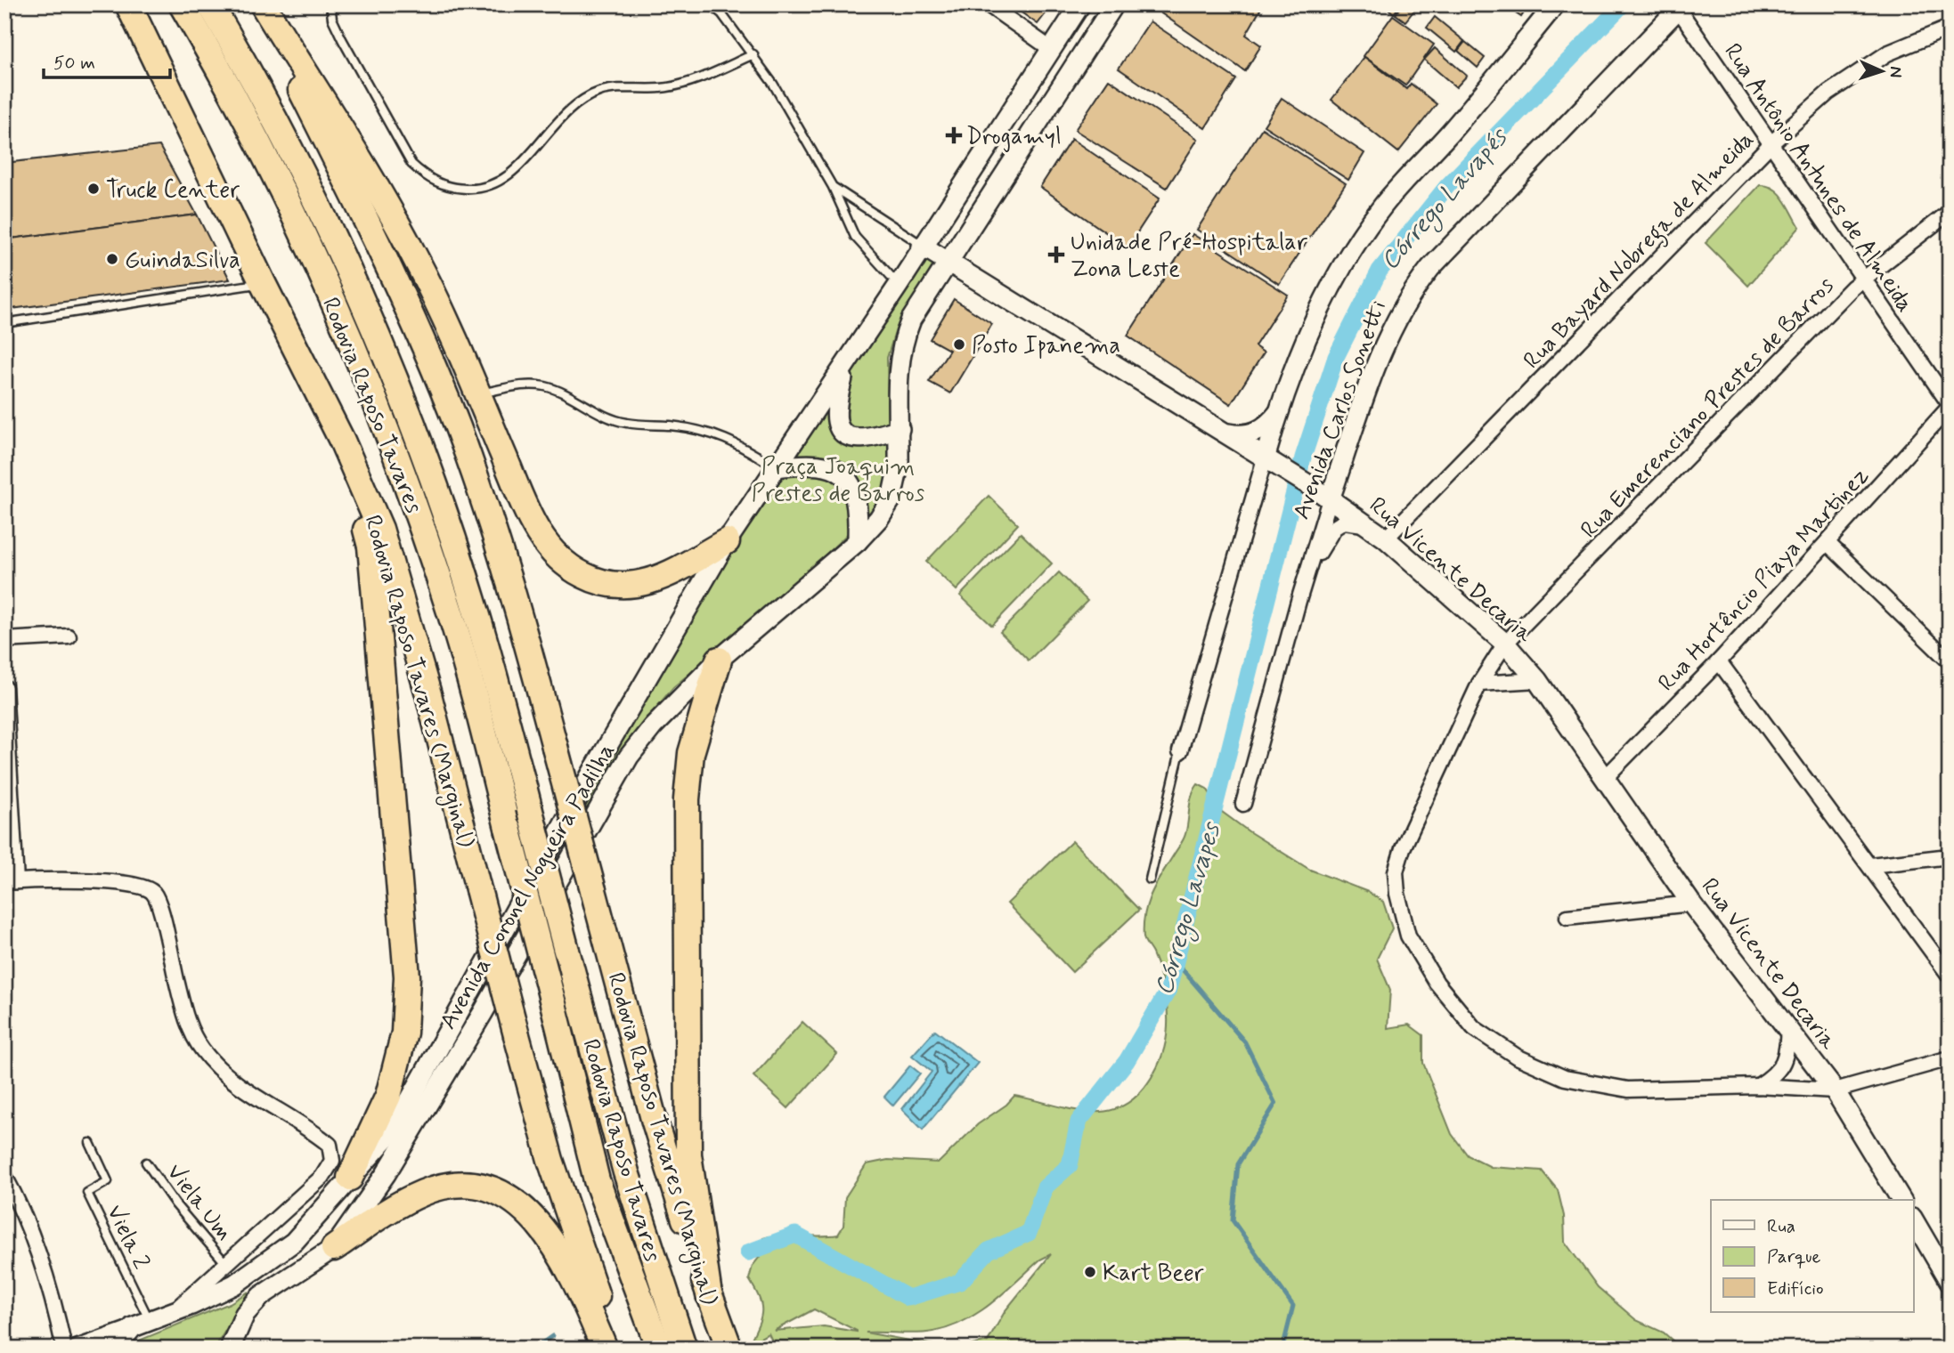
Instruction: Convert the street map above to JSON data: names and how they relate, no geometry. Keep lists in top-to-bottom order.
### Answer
{
  "streets": {
    "highway": ["Rodovia Raposo Tavares", "Rodovia Raposo Tavares (Marginal)"],
    "main road": ["Avenida Carlos Sonetti", "Rua Vicente Decaria", "Avenida Coronel Nogueira Padilha"],
    "street": [
      "Rua Antônio Antunes de Almeida",
      "Rua Bayard Nobrega de Almeida",
      "Rua Emerenciano Prestes de Barros",
      "Rua Hortêncio Piaya Martinez"
    ],
    "lane": ["Viela Um", "Viela 2"]
  },
  "crossings": [
    ["Rua Antônio Antunes de Almeida", "Rua Bayard Nobrega de Almeida"],
    ["Rua Antônio Antunes de Almeida", "Rua Emerenciano Prestes de Barros"],
    ["Rua Antônio Antunes de Almeida", "Avenida Carlos Sonetti"],
    ["Rua Antônio Antunes de Almeida", "Rua Hortêncio Piaya Martinez"],
    ["Rua Bayard Nobrega de Almeida", "Rua Vicente Decaria"],
    ["Rua Emerenciano Prestes de Barros", "Rua Vicente Decaria"],
    ["Avenida Carlos Sonetti", "Rua Vicente Decaria"],
    ["Rua Vicente Decaria", "Rua Hortêncio Piaya Martinez"],
    ["Rua Vicente Decaria", "Avenida Coronel Nogueira Padilha"]
  ],
  "water": ["Córrego Lavapés", "Córrego Lavapes"],
  "parks": ["Praça Joaquim Prestes de Barros"],
  "places": {
    "health": ["Drogamyl", "Unidade Pré-Hospitalar Zona Leste"],
    "other": [
      "Truck Center",
      "GuindaSilva",
      "Posto Ipanema",
      "Kart Beer"
    ]
  },
  "legend": ["Rua", "Parque", "Edifício"],
  "scale_bar": "50 m",
  "north": "right"
}
